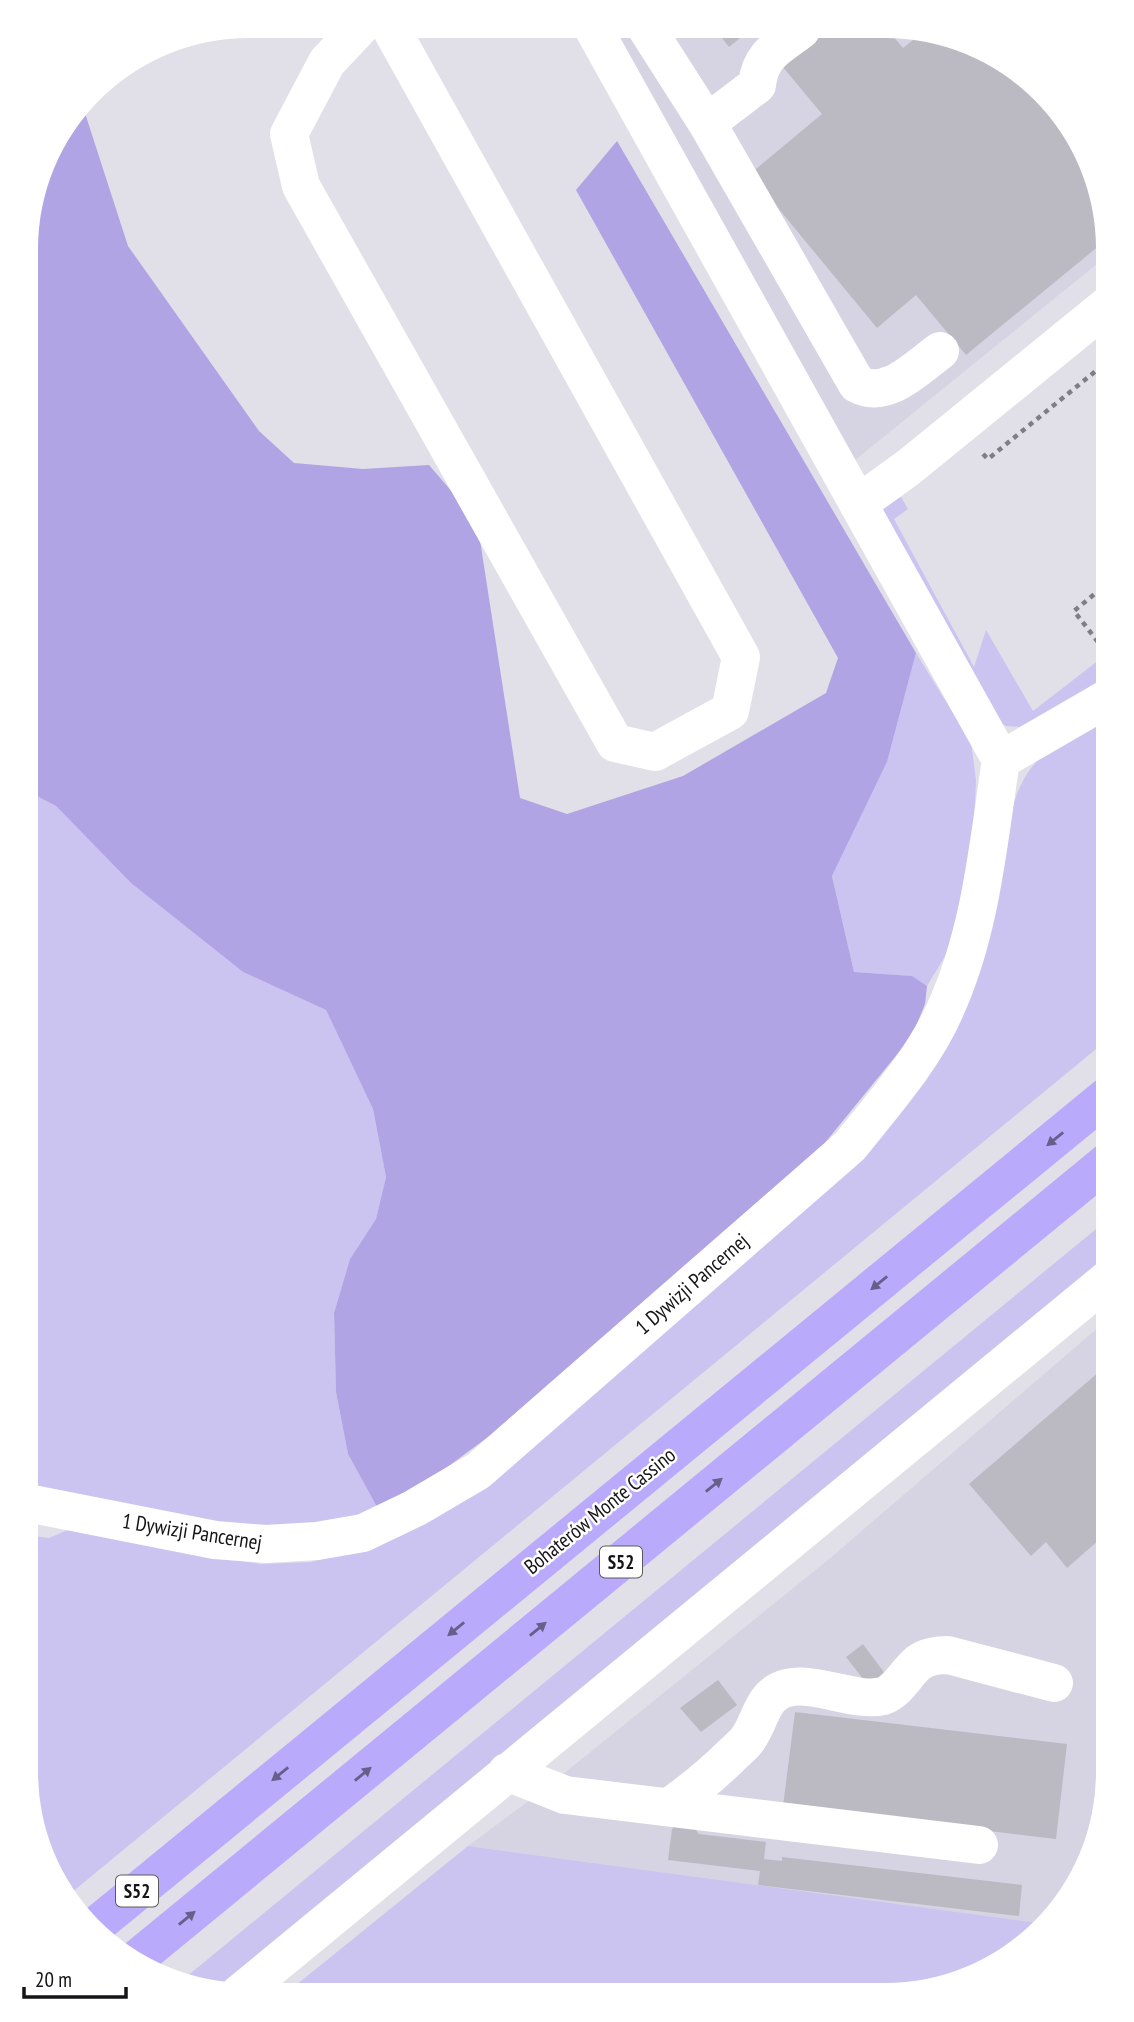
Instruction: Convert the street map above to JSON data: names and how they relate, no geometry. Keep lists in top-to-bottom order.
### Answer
{
  "streets": {
    "highway": ["Bohaterów Monte Cassino", "S52"],
    "street": ["1 Dywizji Pancernej"]
  },
  "scale_bar": "20 m"
}
